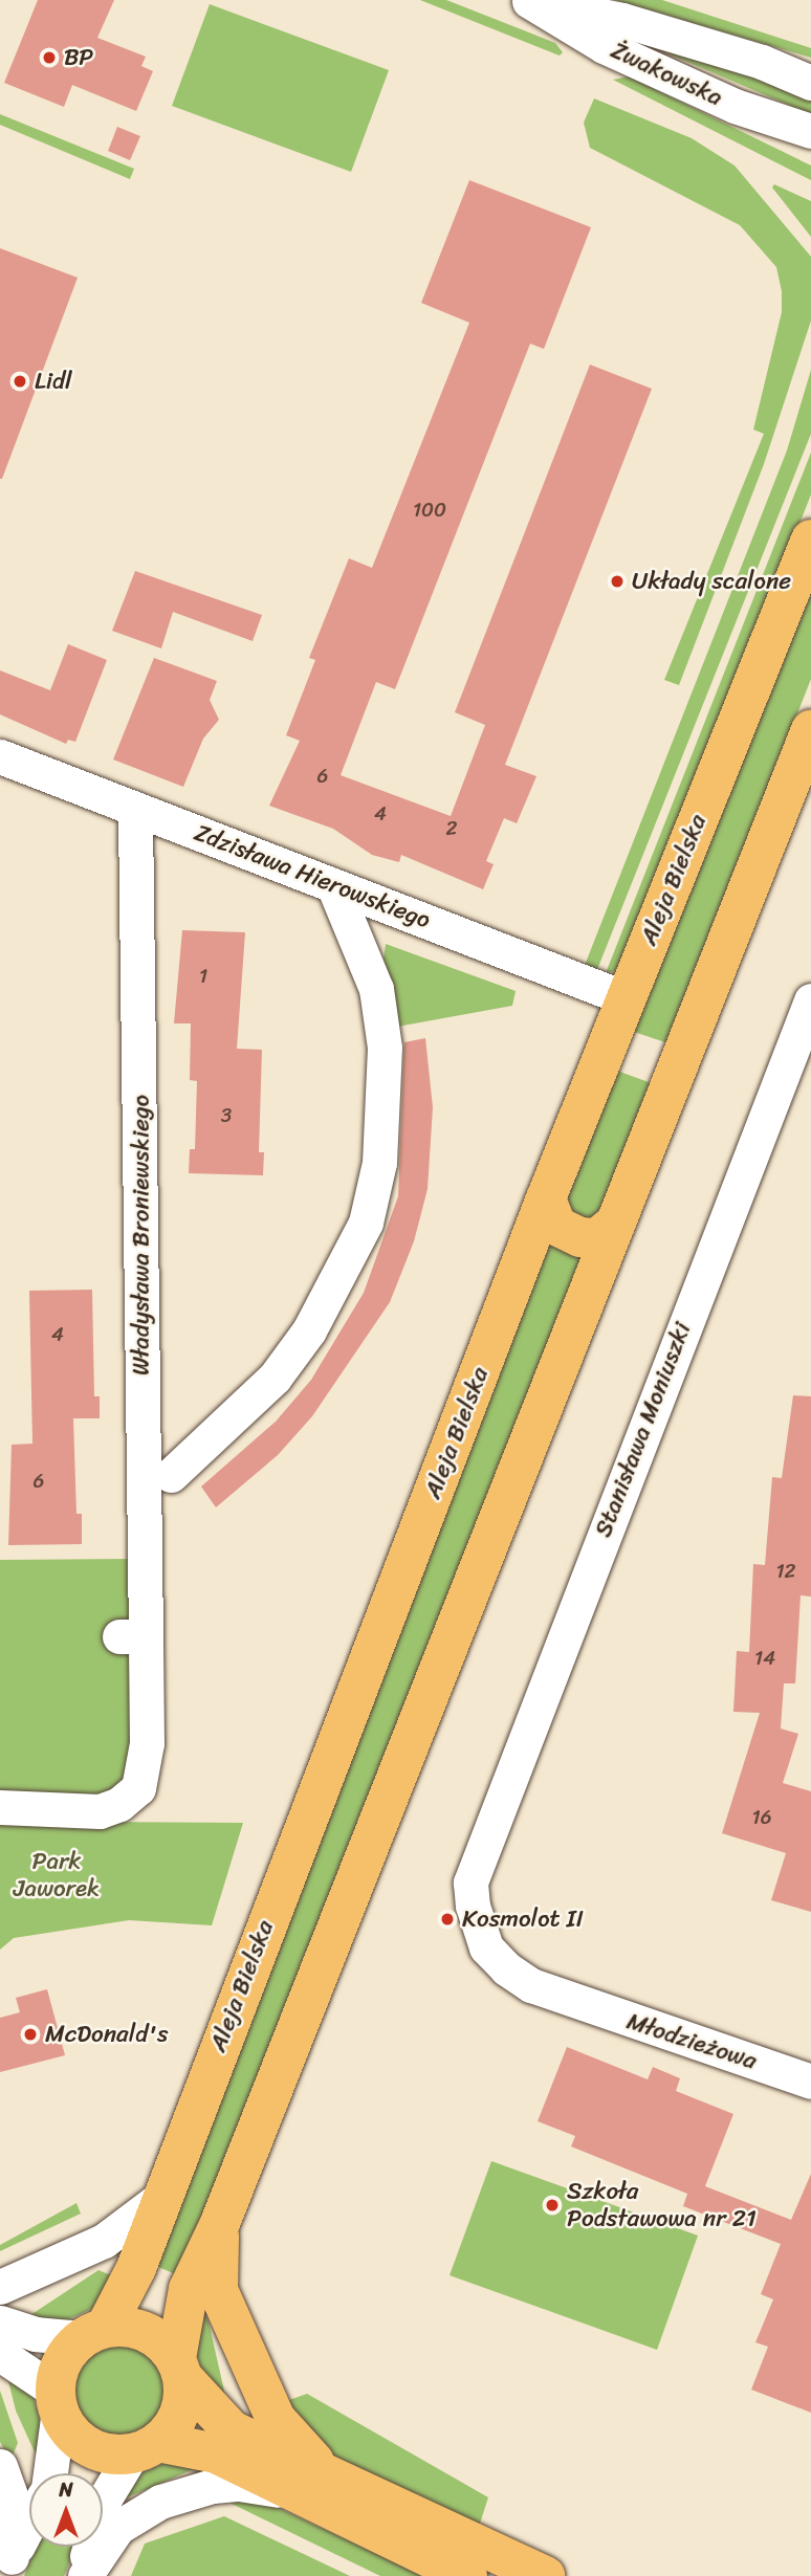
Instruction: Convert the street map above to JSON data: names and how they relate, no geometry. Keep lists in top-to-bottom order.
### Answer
{
  "streets": {
    "main road": ["Aleja Bielska"],
    "street": [
      "Żwakowska",
      "Zdzisława Hierowskiego",
      "Władysława Broniewskiego",
      "Stanisława Moniuszki",
      "Młodzieżowa"
    ]
  },
  "crossings": [
    ["Zdzisława Hierowskiego", "Aleja Bielska"],
    ["Zdzisława Hierowskiego", "Władysława Broniewskiego"],
    ["Stanisława Moniuszki", "Młodzieżowa"]
  ],
  "parks": ["Park Jaworek"],
  "places": [
    "BP",
    "Lidl",
    "Układy scalone",
    "Kosmolot II",
    "McDonald's",
    "Szkoła Podstawowa nr 21"
  ],
  "house_numbers": [
    "100",
    "6",
    "4",
    "2",
    "1",
    "3",
    "4",
    "6",
    "12",
    "14",
    "16"
  ],
  "north": "top"
}
